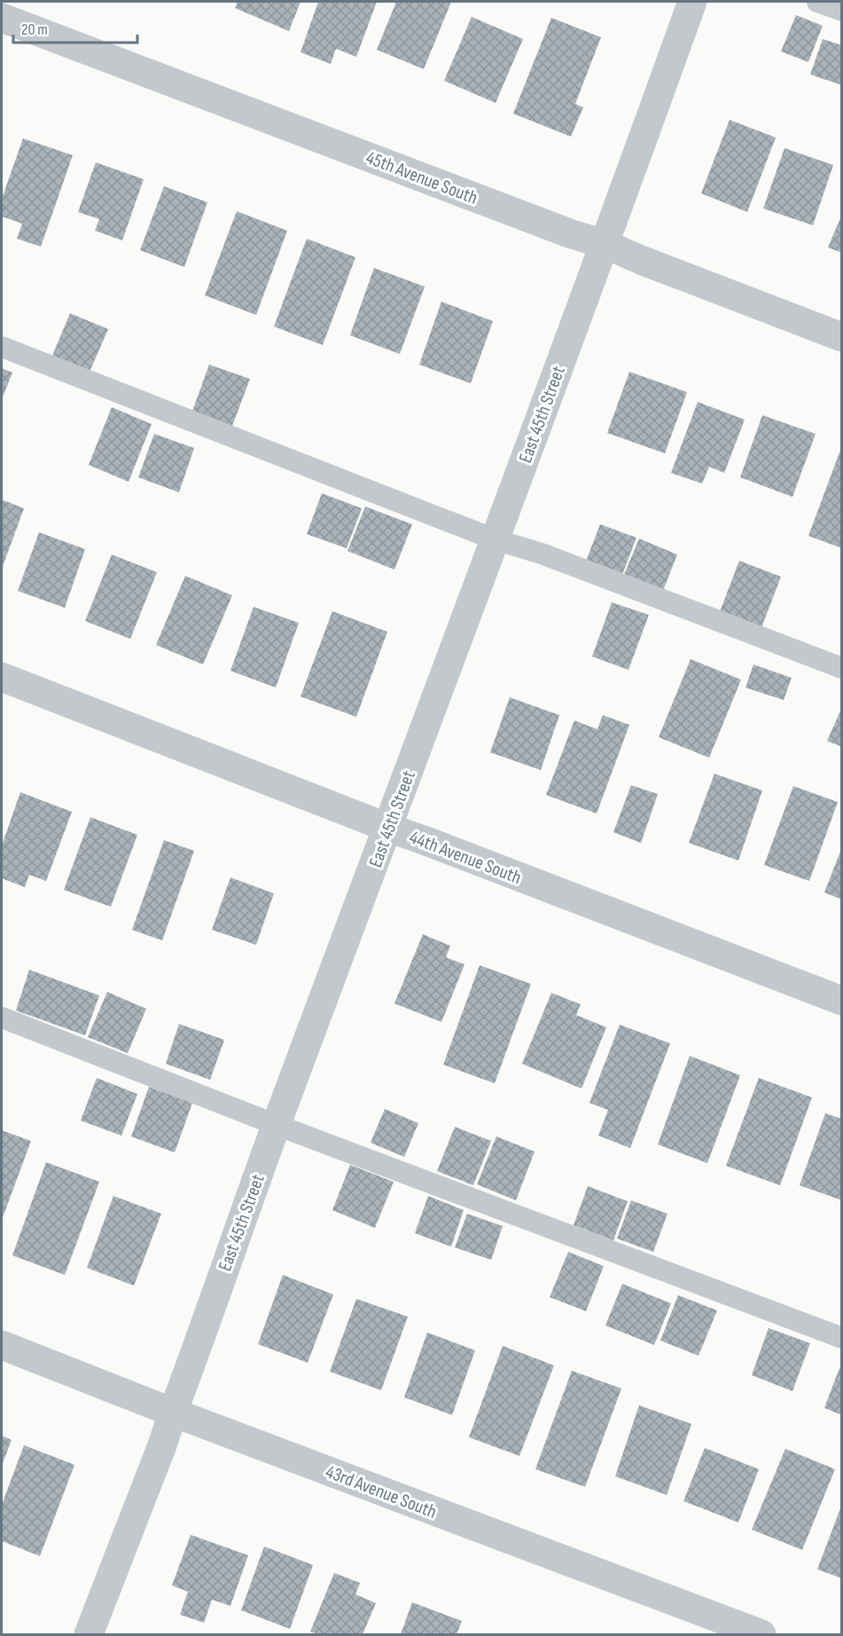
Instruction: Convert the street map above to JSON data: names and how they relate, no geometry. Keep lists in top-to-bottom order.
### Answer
{
  "streets": {
    "street": [
      "45th Avenue South",
      "East 45th Street",
      "44th Avenue South",
      "43rd Avenue South"
    ]
  },
  "crossings": [
    ["45th Avenue South", "East 45th Street"],
    ["East 45th Street", "44th Avenue South"],
    ["East 45th Street", "43rd Avenue South"]
  ],
  "scale_bar": "20 m"
}
